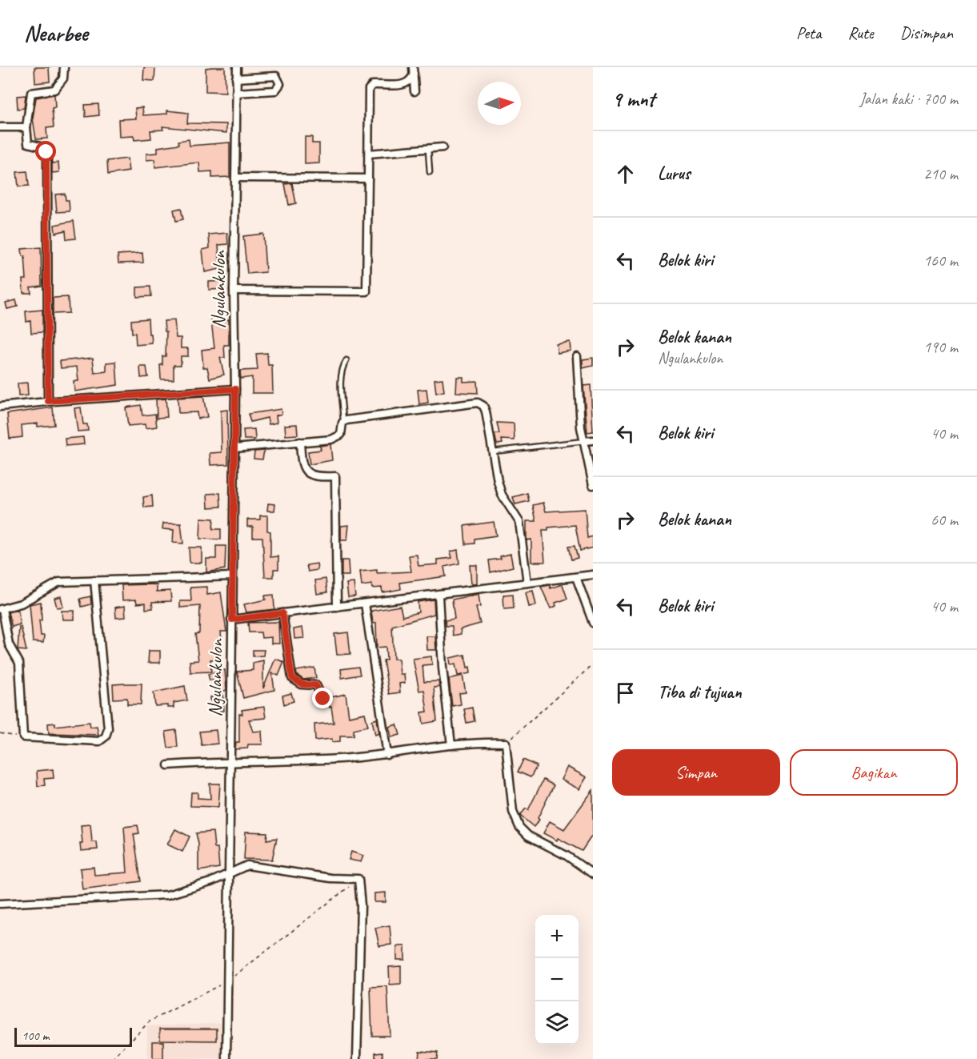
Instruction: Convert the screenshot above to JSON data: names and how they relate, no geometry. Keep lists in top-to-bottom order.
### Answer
{
  "streets": {
    "street": ["Ngulankulon"]
  },
  "scale_bar": "100 m",
  "north": "right",
  "page": {
    "header": "Nearbee",
    "nav": ["Peta", "Rute", "Disimpan"],
    "heading": ["9 mnt", "Jalan kaki · 700 m"],
    "list": [
      ["Lurus", "210 m"],
      ["Belok kiri", "160 m"],
      ["Belok kanan", "Ngulankulon", "190 m"],
      ["Belok kiri", "40 m"],
      ["Belok kanan", "60 m"],
      ["Belok kiri", "40 m"],
      "Tiba di tujuan"
    ],
    "buttons": ["Simpan", "Bagikan"],
    "map_buttons": ["+", "−"],
    "scale": "100 m"
  }
}
